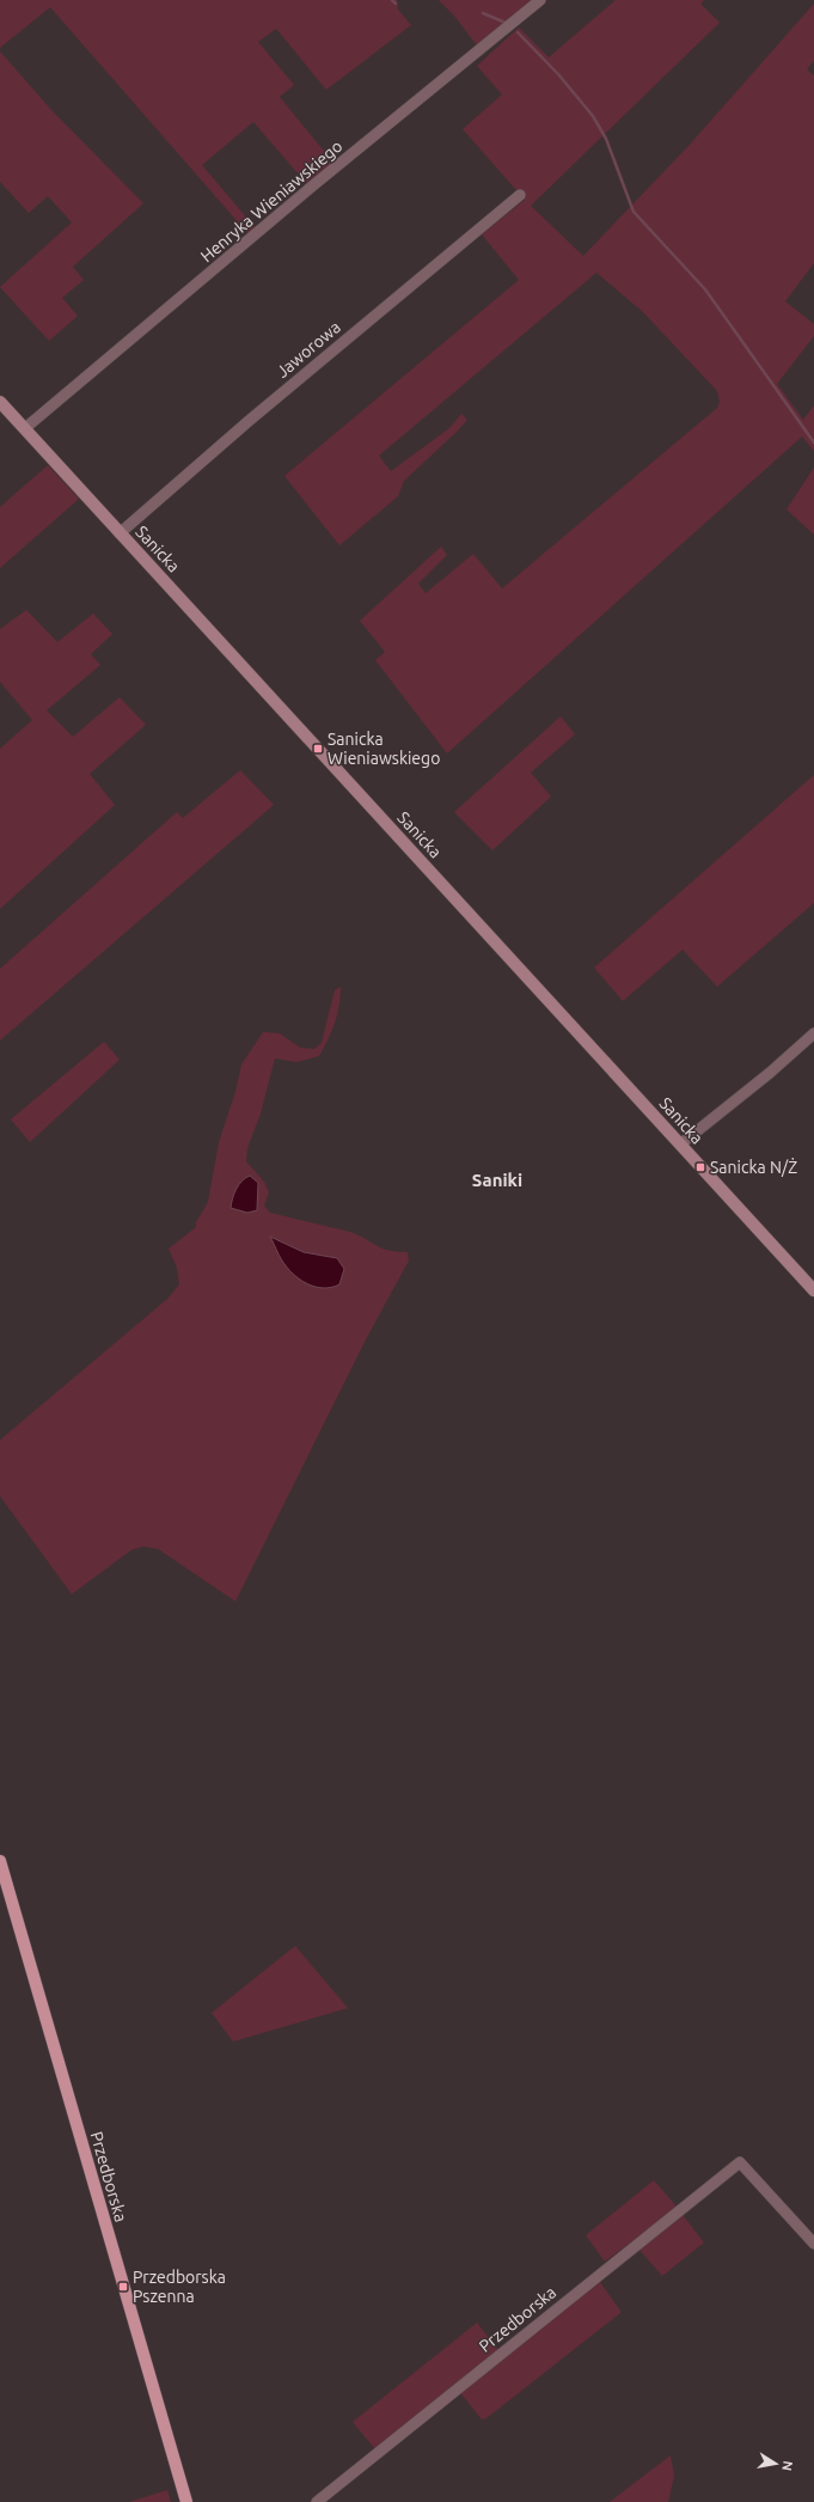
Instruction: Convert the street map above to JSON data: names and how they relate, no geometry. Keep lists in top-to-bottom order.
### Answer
{
  "streets": {
    "main road": ["Przedborska"],
    "street": ["Henryka Wieniawskiego", "Jaworowa", "Sanicka"]
  },
  "crossings": [
    ["Henryka Wieniawskiego", "Sanicka"],
    ["Jaworowa", "Sanicka"]
  ],
  "districts": ["Saniki"],
  "places": {
    "transit": ["Sanicka Wieniawskiego", "Sanicka N/Ż", "Przedborska Pszenna"]
  },
  "north": "right"
}
